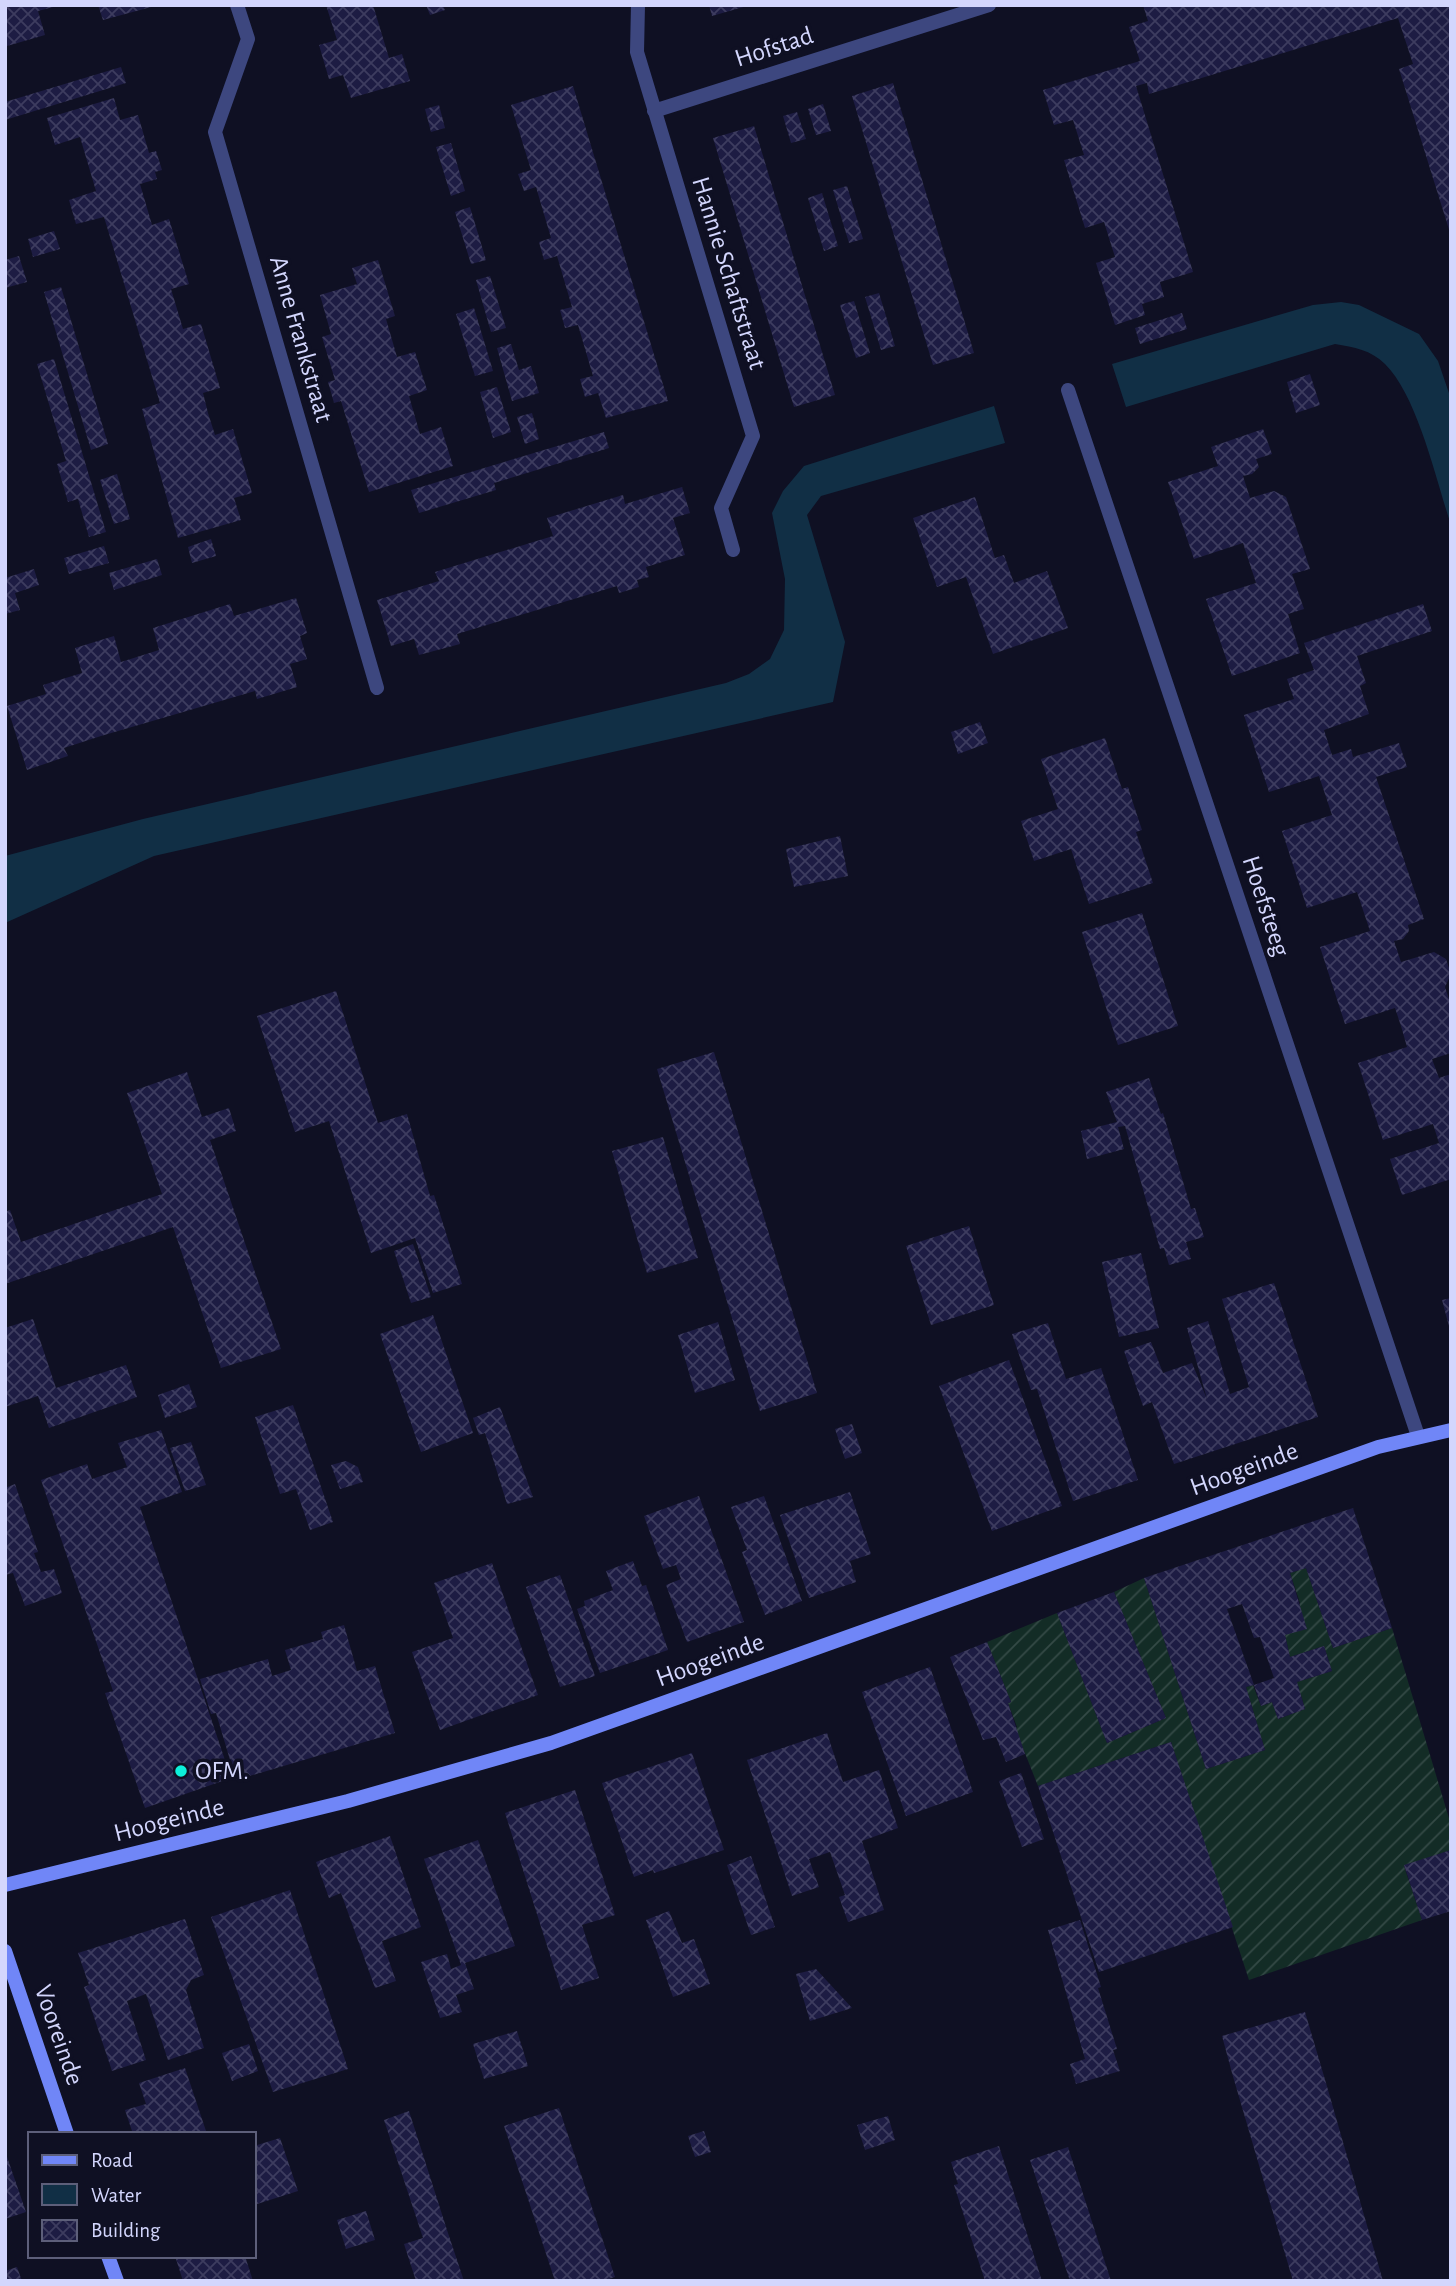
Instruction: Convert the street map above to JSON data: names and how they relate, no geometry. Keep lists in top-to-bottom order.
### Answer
{
  "streets": {
    "main road": ["Hoogeinde", "Vooreinde"],
    "street": [
      "Hofstad",
      "Hannie Schaftstraat",
      "Anne Frankstraat",
      "Hoefsteeg"
    ]
  },
  "crossings": [
    ["Hofstad", "Hannie Schaftstraat"],
    ["Hoefsteeg", "Hoogeinde"]
  ],
  "places": ["OFM."],
  "legend": ["Road", "Water", "Building"]
}
